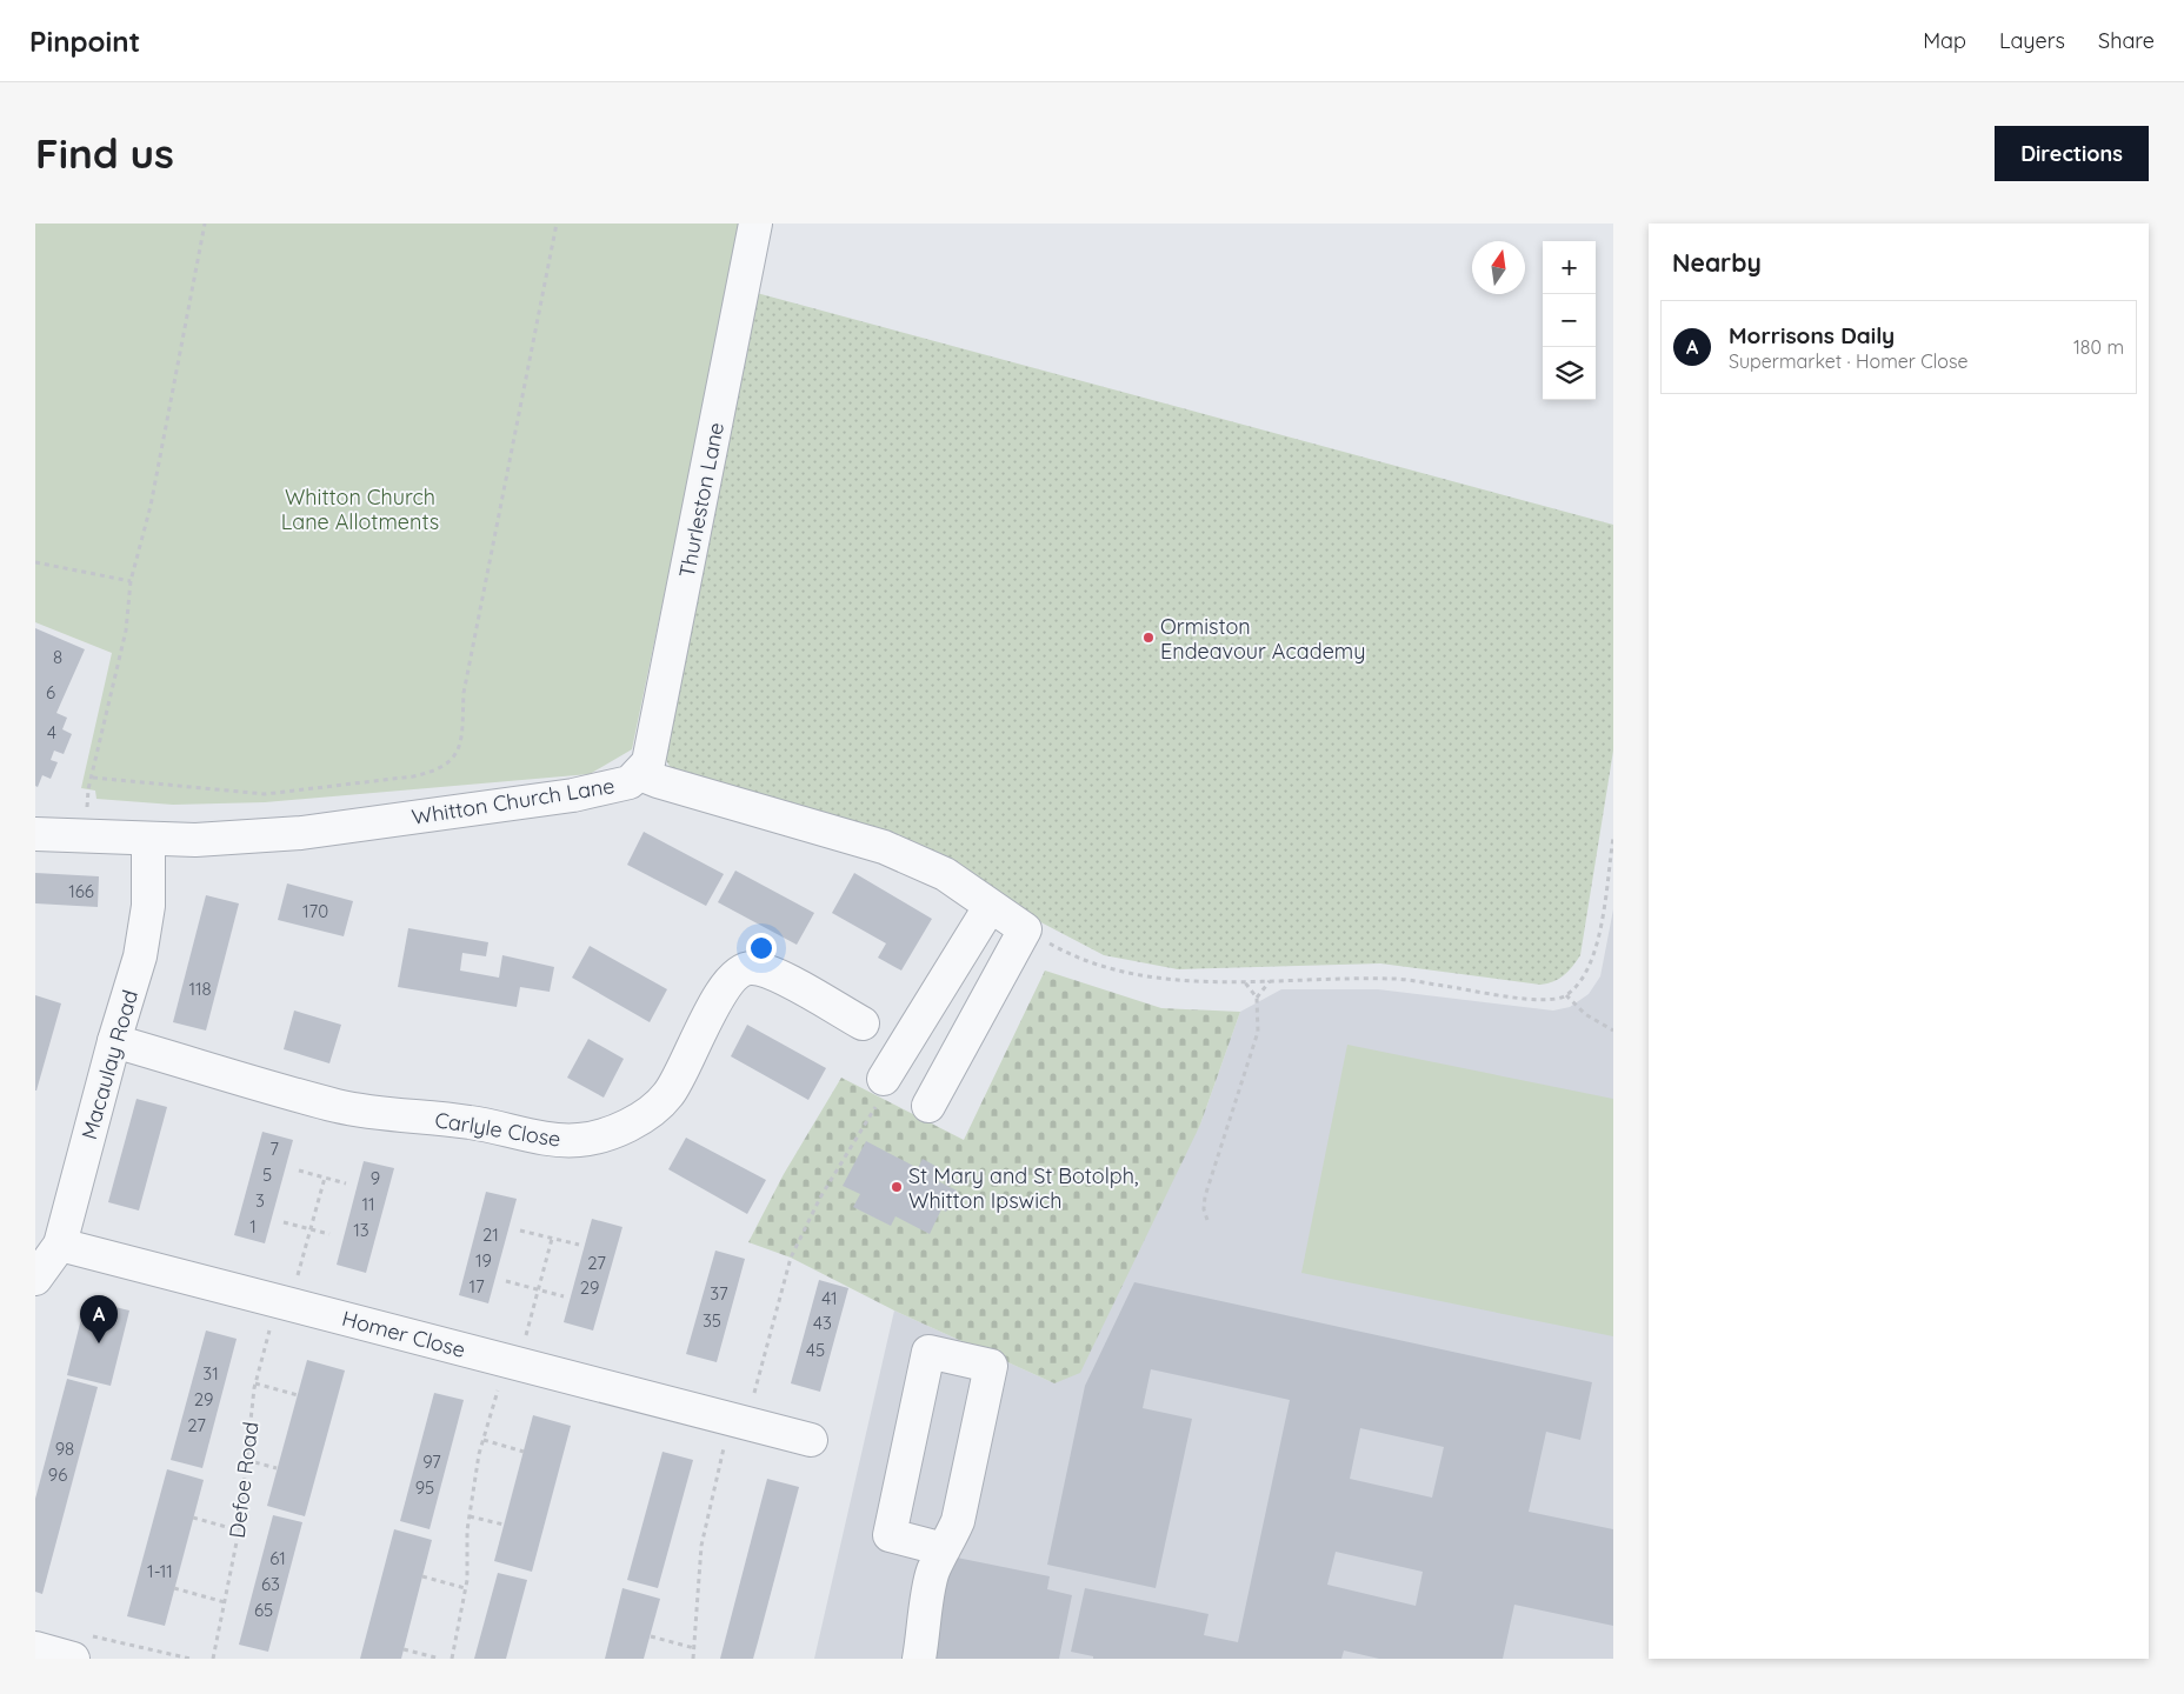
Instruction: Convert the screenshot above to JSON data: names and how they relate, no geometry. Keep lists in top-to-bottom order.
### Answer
{
  "streets": {
    "street": [
      "Thurleston Lane",
      "Whitton Church Lane",
      "Macaulay Road",
      "Carlyle Close",
      "Homer Close"
    ],
    "path": ["Defoe Road"]
  },
  "crossings": [
    ["Thurleston Lane", "Whitton Church Lane"],
    ["Whitton Church Lane", "Macaulay Road"],
    ["Macaulay Road", "Carlyle Close"],
    ["Macaulay Road", "Homer Close"],
    ["Homer Close", "Defoe Road"]
  ],
  "parks": ["Whitton Church Lane Allotments"],
  "places": ["Ormiston Endeavour Academy", "St Mary and St Botolph, Whitton Ipswich"],
  "house_numbers": [
    "8",
    "6",
    "4",
    "166",
    "170",
    "118",
    "7",
    "5",
    "9",
    "3",
    "11",
    "1",
    "13",
    "21",
    "19",
    "27",
    "17",
    "29",
    "37",
    "41",
    "35",
    "43",
    "45",
    "31",
    "29",
    "27",
    "98",
    "97",
    "96",
    "95",
    "61",
    "1-11",
    "63",
    "65"
  ],
  "north": "top",
  "page": {
    "header": "Pinpoint",
    "nav": ["Map", "Layers", "Share"],
    "buttons": "Directions",
    "title": "Find us",
    "heading": "Nearby",
    "map_buttons": ["+", "−"],
    "list": [
      {
        "mark": "A",
        "name": "Morrisons Daily",
        "note": "Supermarket · Homer Close",
        "value": "180 m"
      }
    ],
    "pins": "A"
  }
}
